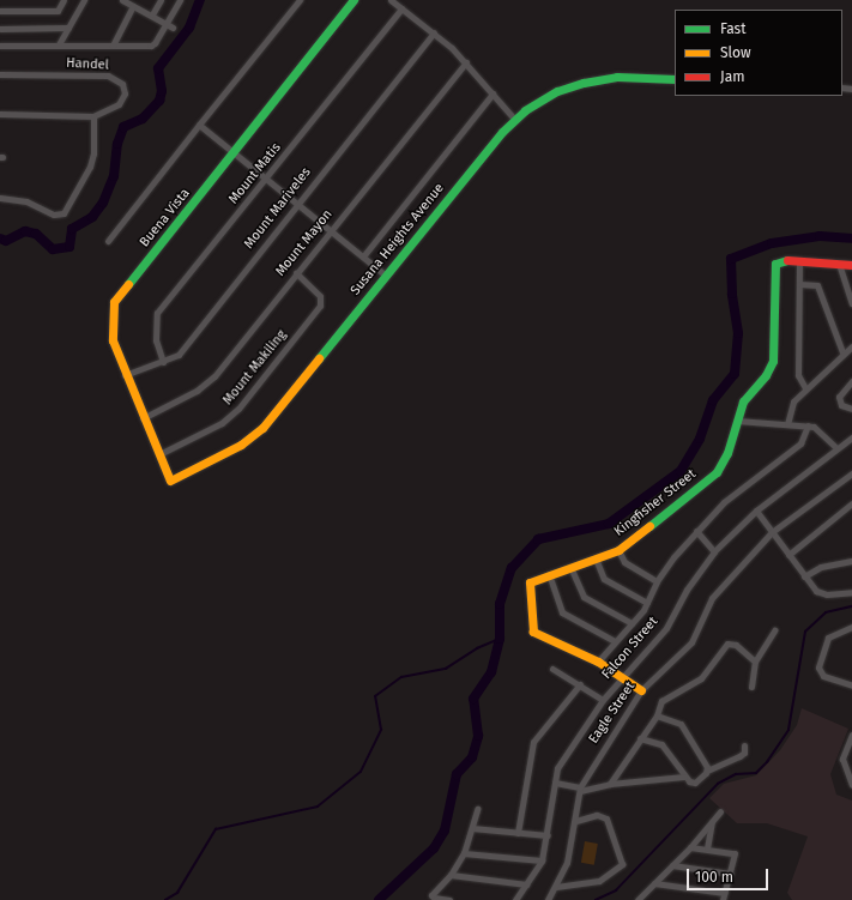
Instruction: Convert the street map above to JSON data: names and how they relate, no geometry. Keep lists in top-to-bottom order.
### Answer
{
  "streets": {
    "street": [
      "Handel",
      "Mount Matis",
      "Mount Mariveles",
      "Buena Vista",
      "Susana Heights Avenue",
      "Mount Mayon",
      "Mount Makiling",
      "Kingfisher Street",
      "Falcon Street",
      "Eagle Street"
    ]
  },
  "crossings": [
    ["Mount Matis", "Mount Mariveles"],
    ["Mount Mariveles", "Buena Vista"],
    ["Buena Vista", "Susana Heights Avenue"],
    ["Buena Vista", "Mount Mayon"],
    ["Buena Vista", "Mount Makiling"],
    ["Mount Mayon", "Mount Makiling"],
    ["Kingfisher Street", "Falcon Street"],
    ["Kingfisher Street", "Eagle Street"]
  ],
  "legend": ["Fast", "Slow", "Jam"],
  "scale_bar": "100 m"
}
